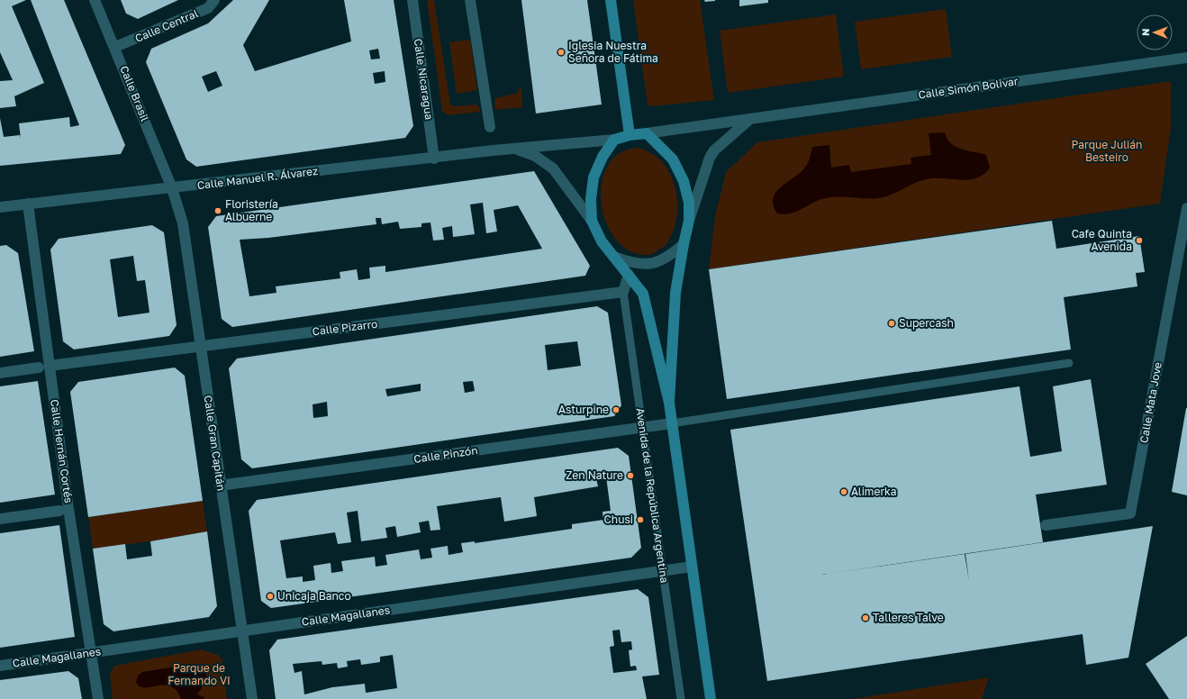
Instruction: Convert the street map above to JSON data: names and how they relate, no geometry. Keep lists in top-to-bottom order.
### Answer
{
  "streets": {
    "street": [
      "Calle Central",
      "Calle Nicaragua",
      "Calle Simón Bolivar",
      "Calle Brasil",
      "Calle Manuel R. Álvarez",
      "Calle Pizarro",
      "Calle Mata Jove",
      "Calle Gran Capitán",
      "Calle Hernán Cortés",
      "Calle Pinzón",
      "Calle Magallanes"
    ],
    "lane": ["Avenida de la República Argentina"]
  },
  "crossings": [
    ["Calle Central", "Calle Brasil"],
    ["Calle Nicaragua", "Calle Manuel R. Álvarez"],
    ["Calle Simón Bolivar", "Calle Manuel R. Álvarez"],
    ["Calle Brasil", "Calle Manuel R. Álvarez"],
    ["Calle Brasil", "Calle Gran Capitán"],
    ["Calle Manuel R. Álvarez", "Calle Gran Capitán"],
    ["Calle Manuel R. Álvarez", "Calle Hernán Cortés"],
    ["Calle Pizarro", "Calle Gran Capitán"],
    ["Calle Pizarro", "Calle Hernán Cortés"],
    ["Calle Pizarro", "Avenida de la República Argentina"],
    ["Calle Gran Capitán", "Calle Pinzón"],
    ["Calle Gran Capitán", "Calle Magallanes"],
    ["Calle Hernán Cortés", "Calle Magallanes"],
    ["Calle Pinzón", "Avenida de la República Argentina"],
    ["Avenida de la República Argentina", "Calle Magallanes"]
  ],
  "parks": ["Parque Julián Besteiro", "Parque de Fernando VI"],
  "places": [
    "Iglesia Nuestra Señora de Fátima",
    "Floristería Albuerne",
    "Cafe Quinta Avenida",
    "Supercash",
    "Asturpine",
    "Zen Nature",
    "Alimerka",
    "Chusi",
    "Unicaja Banco",
    "Talleres Talve"
  ],
  "north": "left"
}
